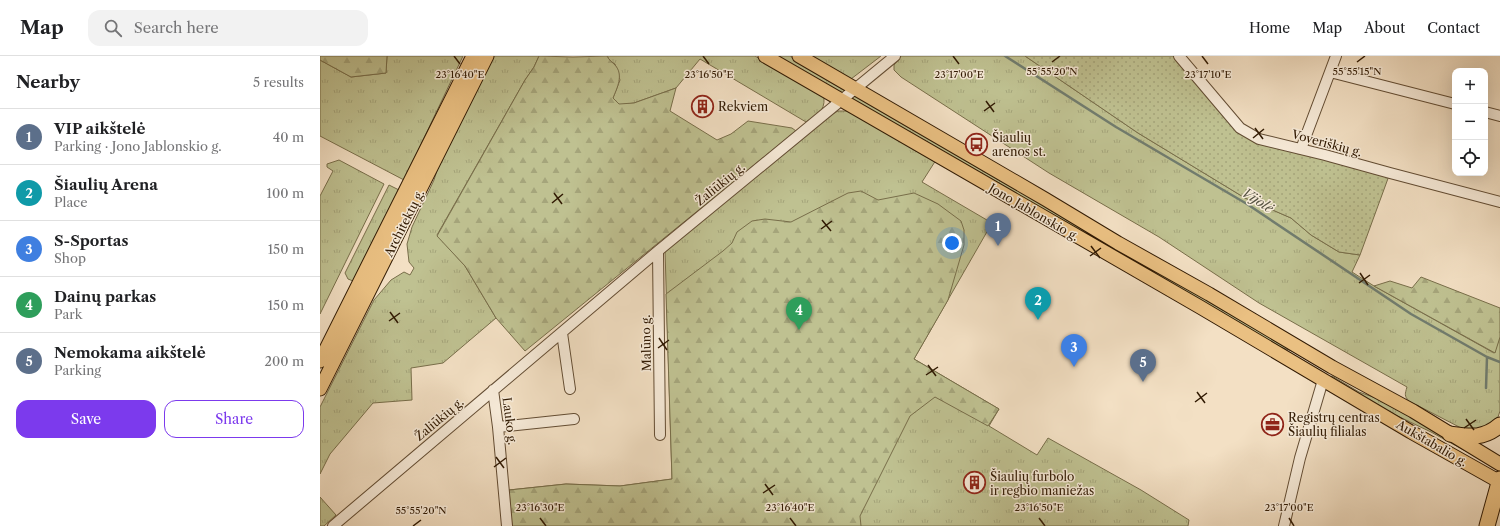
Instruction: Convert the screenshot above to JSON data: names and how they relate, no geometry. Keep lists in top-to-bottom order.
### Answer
{
  "streets": {
    "main road": ["Jono Jablonskio g.", "Architektų g.", "Aukštabalio g."],
    "street": [
      "Voveriškių g.",
      "Žaliūkių g.",
      "Malūno g.",
      "Lauko g."
    ]
  },
  "crossings": [
    ["Žaliūkių g.", "Jono Jablonskio g."],
    ["Žaliūkių g.", "Malūno g."],
    ["Žaliūkių g.", "Lauko g."],
    ["Jono Jablonskio g.", "Aukštabalio g."]
  ],
  "water": ["Vijolė"],
  "places": {
    "building": ["Rekviem", "Šiaulių furbolo ir regbio maniežas"],
    "bus stop": ["Šiaulių arenos st."],
    "office": ["Registrų centras Šiaulių filialas"]
  },
  "page": {
    "header": "Map",
    "search": "Search here",
    "nav": [
      "Home",
      "Map",
      "About",
      "Contact"
    ],
    "heading": ["Nearby", "5 results"],
    "map_buttons": ["+", "−"],
    "list": [
      {
        "mark": "1",
        "name": "VIP aikštelė",
        "note": "Parking · Jono Jablonskio g.",
        "value": "40 m"
      },
      {
        "mark": "2",
        "name": "Šiaulių Arena",
        "note": "Place",
        "value": "100 m"
      },
      {
        "mark": "3",
        "name": "S-Sportas",
        "note": "Shop",
        "value": "150 m"
      },
      {
        "mark": "4",
        "name": "Dainų parkas",
        "note": "Park",
        "value": "150 m"
      },
      {
        "mark": "5",
        "name": "Nemokama aikštelė",
        "note": "Parking",
        "value": "200 m"
      }
    ],
    "pins": [
      "1",
      "2",
      "4",
      "3",
      "5"
    ],
    "buttons": ["Save", "Share"]
  },
  "coordinates": [
    "55°55'20\"N",
    "55°55'15\"N",
    "23°16'40\"E",
    "23°16'50\"E",
    "23°17'00\"E",
    "23°17'10\"E",
    "23°16'30\"E"
  ]
}
